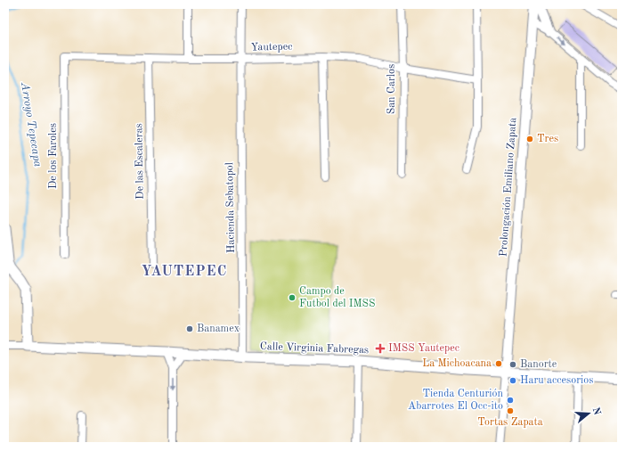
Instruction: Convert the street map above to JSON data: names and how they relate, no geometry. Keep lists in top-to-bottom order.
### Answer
{
  "streets": {
    "main road": ["Calle Virginia Fabregas"],
    "street": [
      "Yautepec",
      "San Carlos",
      "De los Faroles",
      "De las Escaleras",
      "Prolongación Emiliano Zapata",
      "Hacienda Sebatopol"
    ]
  },
  "crossings": [
    ["Yautepec", "San Carlos"],
    ["Yautepec", "De los Faroles"],
    ["Yautepec", "De las Escaleras"],
    ["Yautepec", "Hacienda Sebatopol"],
    ["Prolongación Emiliano Zapata", "Calle Virginia Fabregas"],
    ["Hacienda Sebatopol", "Calle Virginia Fabregas"]
  ],
  "districts": ["YAUTEPEC"],
  "water": ["Arroyo Tepecapa"],
  "places": {
    "other": [
      "Tres",
      "Campo de Futbol del IMSS",
      "Banamex",
      "La Michoacana",
      "Banorte",
      "Haru accesorios",
      "Tienda Centurión Abarrotes El Occ-ito",
      "Tortas Zapata"
    ],
    "health": ["IMSS Yautepec"]
  },
  "north": "right"
}
